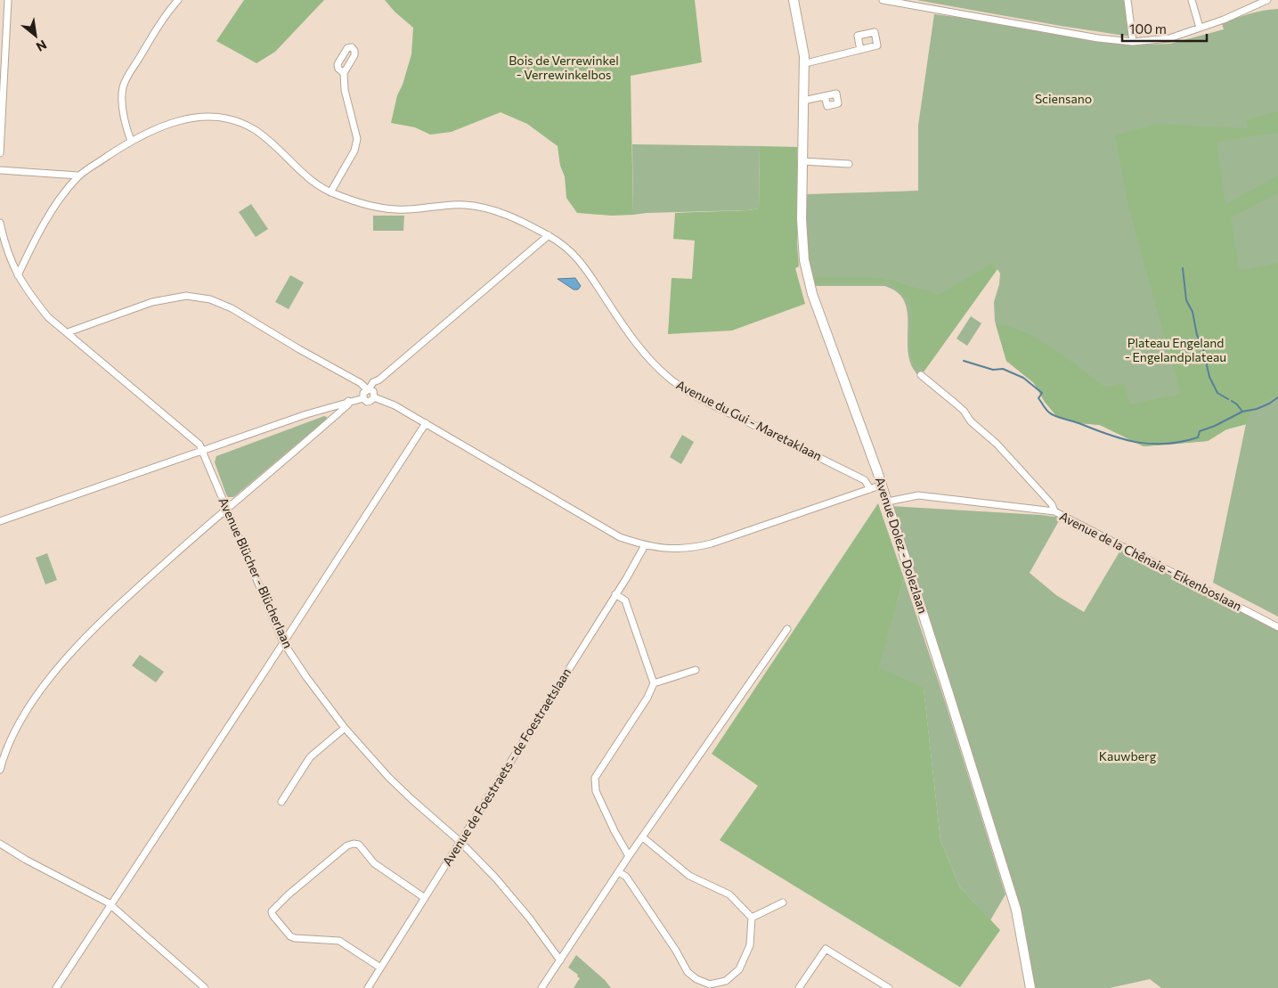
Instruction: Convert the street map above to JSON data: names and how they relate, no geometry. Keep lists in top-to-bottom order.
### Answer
{
  "streets": {
    "street": [
      "Avenue du Gui - Maretaklaan",
      "Avenue Dolez - Dolezlaan",
      "Avenue de la Chênaie - Eikenboslaan",
      "Avenue Blücher - Blücherlaan",
      "Avenue de Foestraets - de Foestraetslaan"
    ]
  },
  "crossings": [
    ["Avenue du Gui - Maretaklaan", "Avenue Blücher - Blücherlaan"],
    ["Avenue Dolez - Dolezlaan", "Avenue de la Chênaie - Eikenboslaan"],
    ["Avenue Blücher - Blücherlaan", "Avenue de Foestraets - de Foestraetslaan"]
  ],
  "parks": [
    "Bois de Verrewinkel - Verrewinkelbos",
    "Sciensano",
    "Plateau Engeland - Engelandplateau",
    "Kauwberg"
  ],
  "scale_bar": "100 m",
  "north": "bottom right"
}
